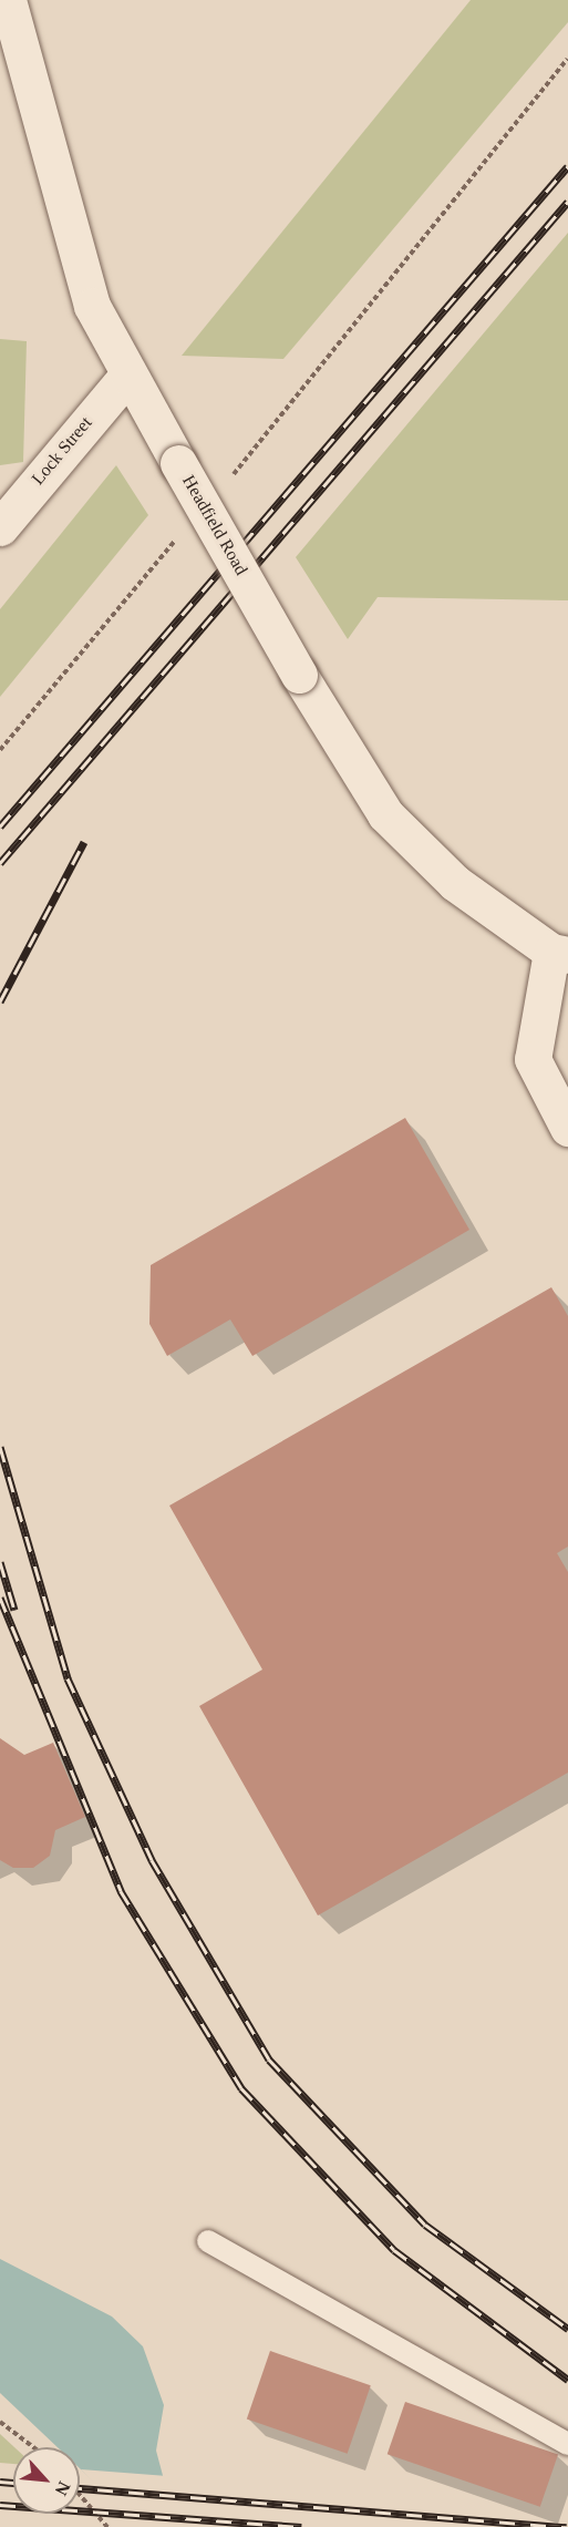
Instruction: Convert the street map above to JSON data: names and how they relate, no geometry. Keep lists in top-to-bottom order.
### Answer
{
  "streets": {
    "street": ["Lock Street", "Headfield Road"]
  },
  "crossings": [
    ["Lock Street", "Headfield Road"]
  ],
  "north": "bottom right"
}
